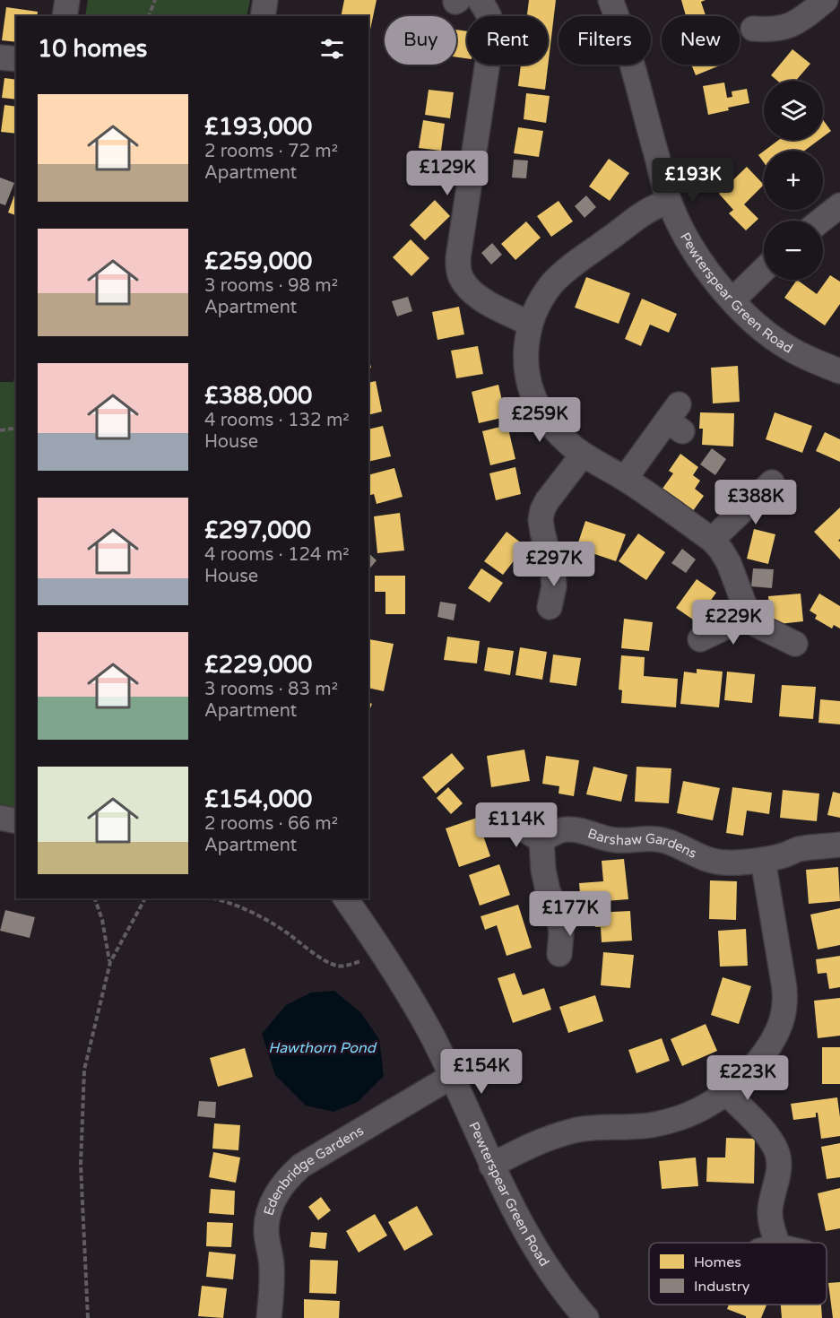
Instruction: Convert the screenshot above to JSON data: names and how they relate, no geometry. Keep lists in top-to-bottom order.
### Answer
{
  "streets": {
    "street": ["Pewterspear Green Road", "Barshaw Gardens", "Edenbridge Gardens"]
  },
  "crossings": [
    ["Pewterspear Green Road", "Edenbridge Gardens"]
  ],
  "water": ["Hawthorn Pond"],
  "legend": ["Homes", "Industry"],
  "page": {
    "chip": [
      "Buy",
      "Rent",
      "Filters",
      "New"
    ],
    "heading": "10 homes",
    "map_buttons": ["+", "−"],
    "list": [
      {
        "name": "£193,000",
        "note": "2 rooms · 72 m² · Apartment"
      },
      {
        "name": "£259,000",
        "note": "3 rooms · 98 m² · Apartment"
      },
      {
        "name": "£388,000",
        "note": "4 rooms · 132 m² · House"
      },
      {
        "name": "£297,000",
        "note": "4 rooms · 124 m² · House"
      },
      {
        "name": "£229,000",
        "note": "3 rooms · 83 m² · Apartment"
      },
      {
        "name": "£154,000",
        "note": "2 rooms · 66 m² · Apartment"
      }
    ],
    "price": [
      "£129K",
      "£193K",
      "£259K",
      "£388K",
      "£297K",
      "£229K",
      "£114K",
      "£177K",
      "£154K",
      "£223K"
    ]
  }
}
